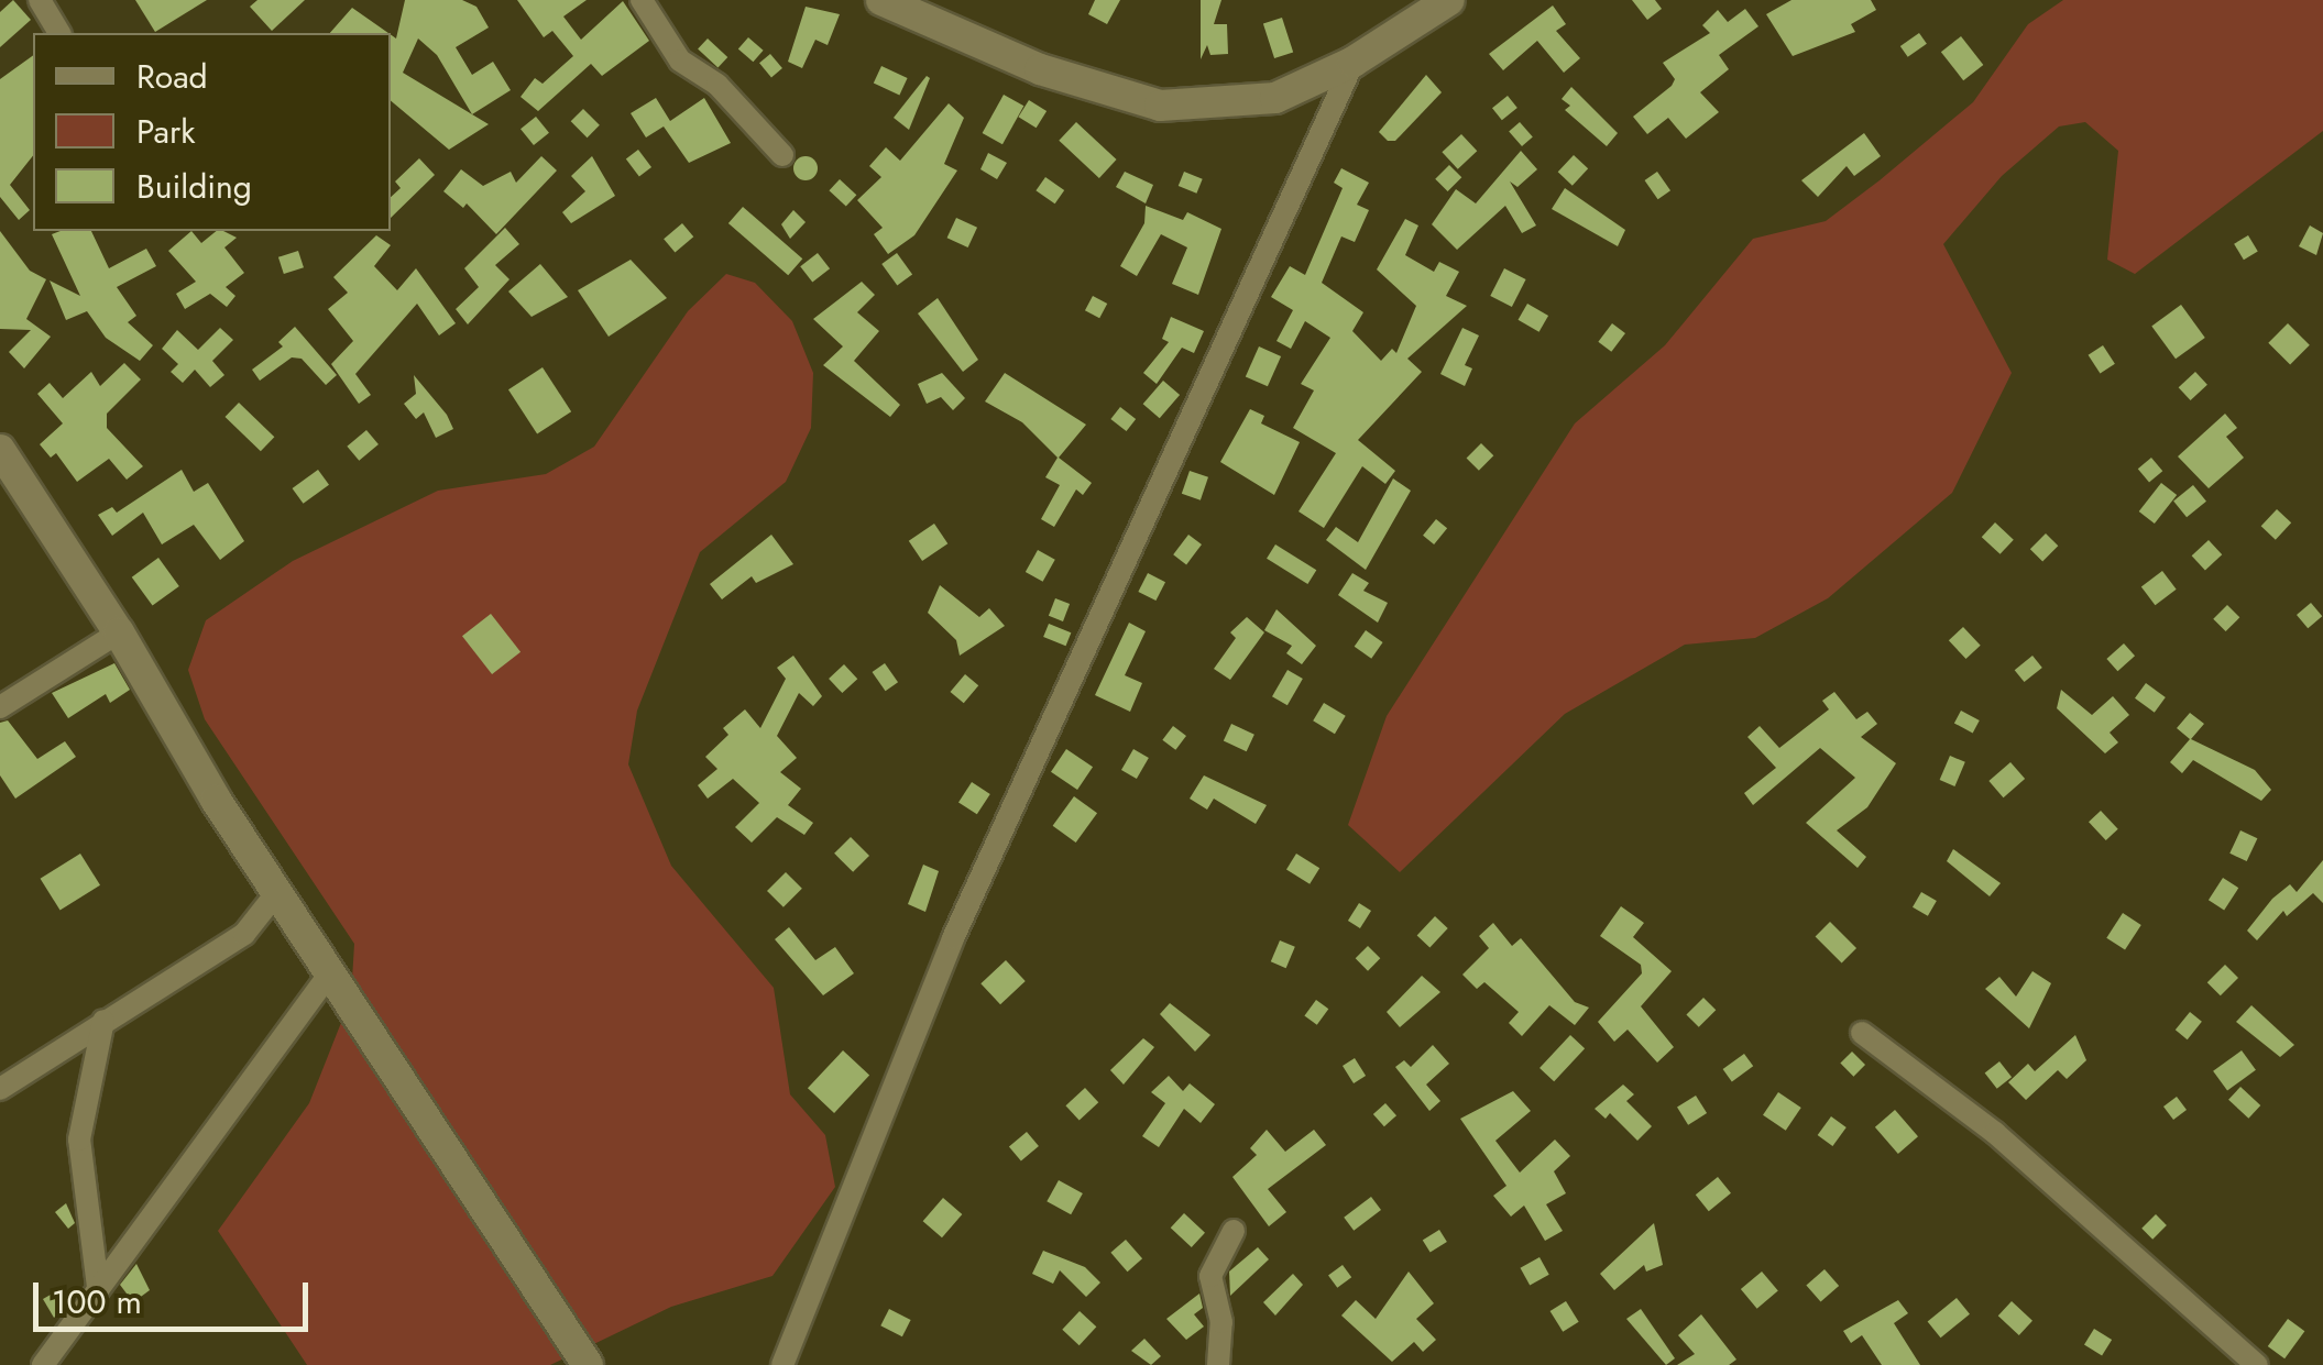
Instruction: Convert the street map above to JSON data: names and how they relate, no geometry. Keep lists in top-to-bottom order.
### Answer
{
  "legend": ["Road", "Park", "Building"],
  "scale_bar": "100 m"
}
